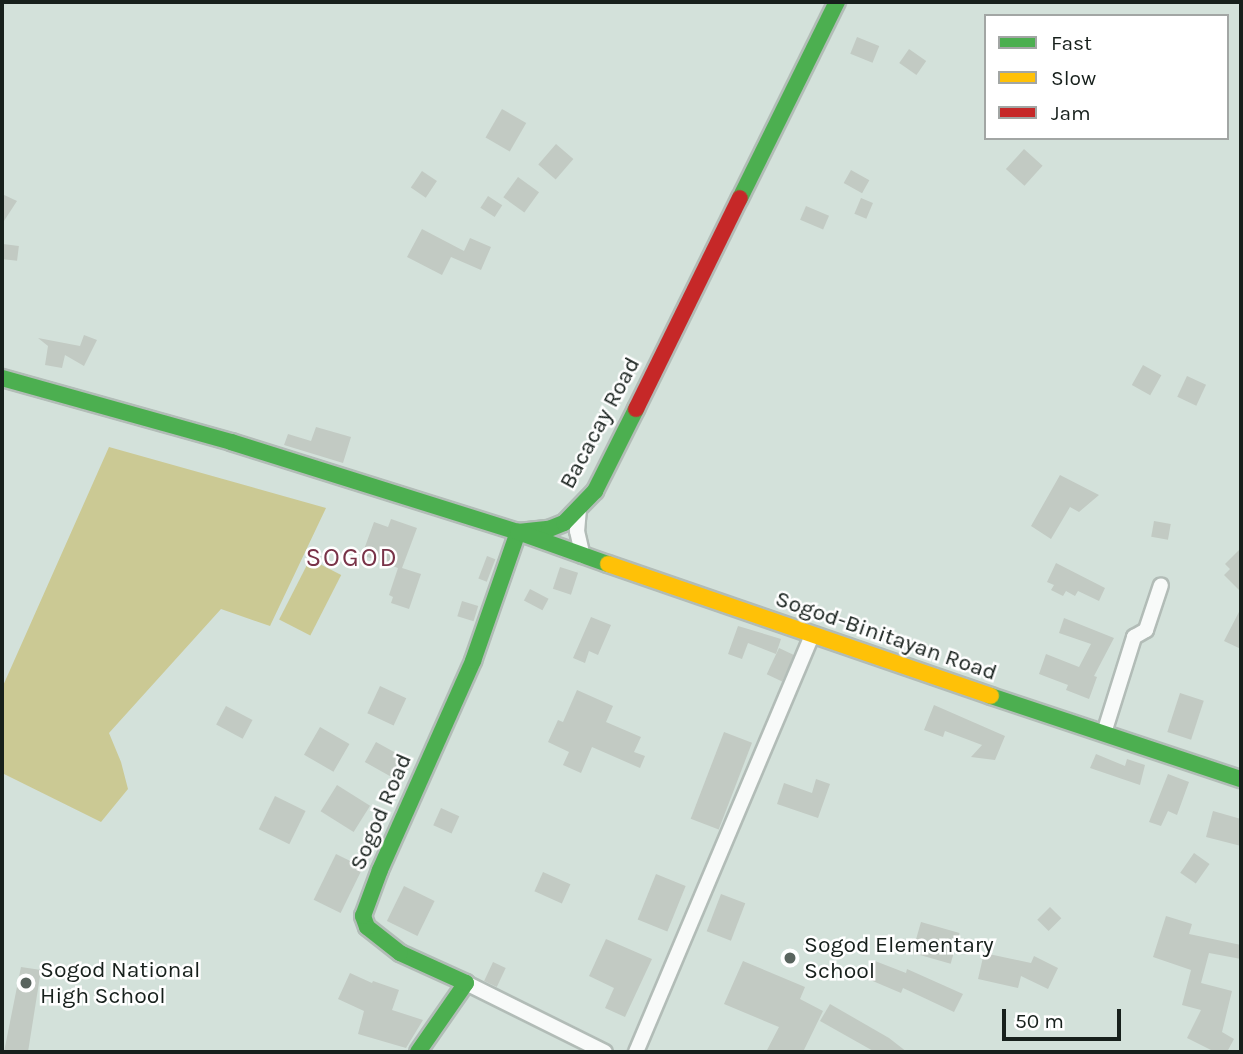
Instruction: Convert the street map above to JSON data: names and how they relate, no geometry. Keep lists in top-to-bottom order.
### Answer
{
  "streets": {
    "street": ["Bacacay Road", "Sogod-Binitayan Road", "Sogod Road"]
  },
  "crossings": [
    ["Bacacay Road", "Sogod-Binitayan Road"],
    ["Bacacay Road", "Sogod Road"],
    ["Sogod-Binitayan Road", "Sogod Road"]
  ],
  "districts": ["SOGOD"],
  "places": ["Sogod Elementary School", "Sogod National High School"],
  "legend": ["Fast", "Slow", "Jam"],
  "scale_bar": "50 m"
}
